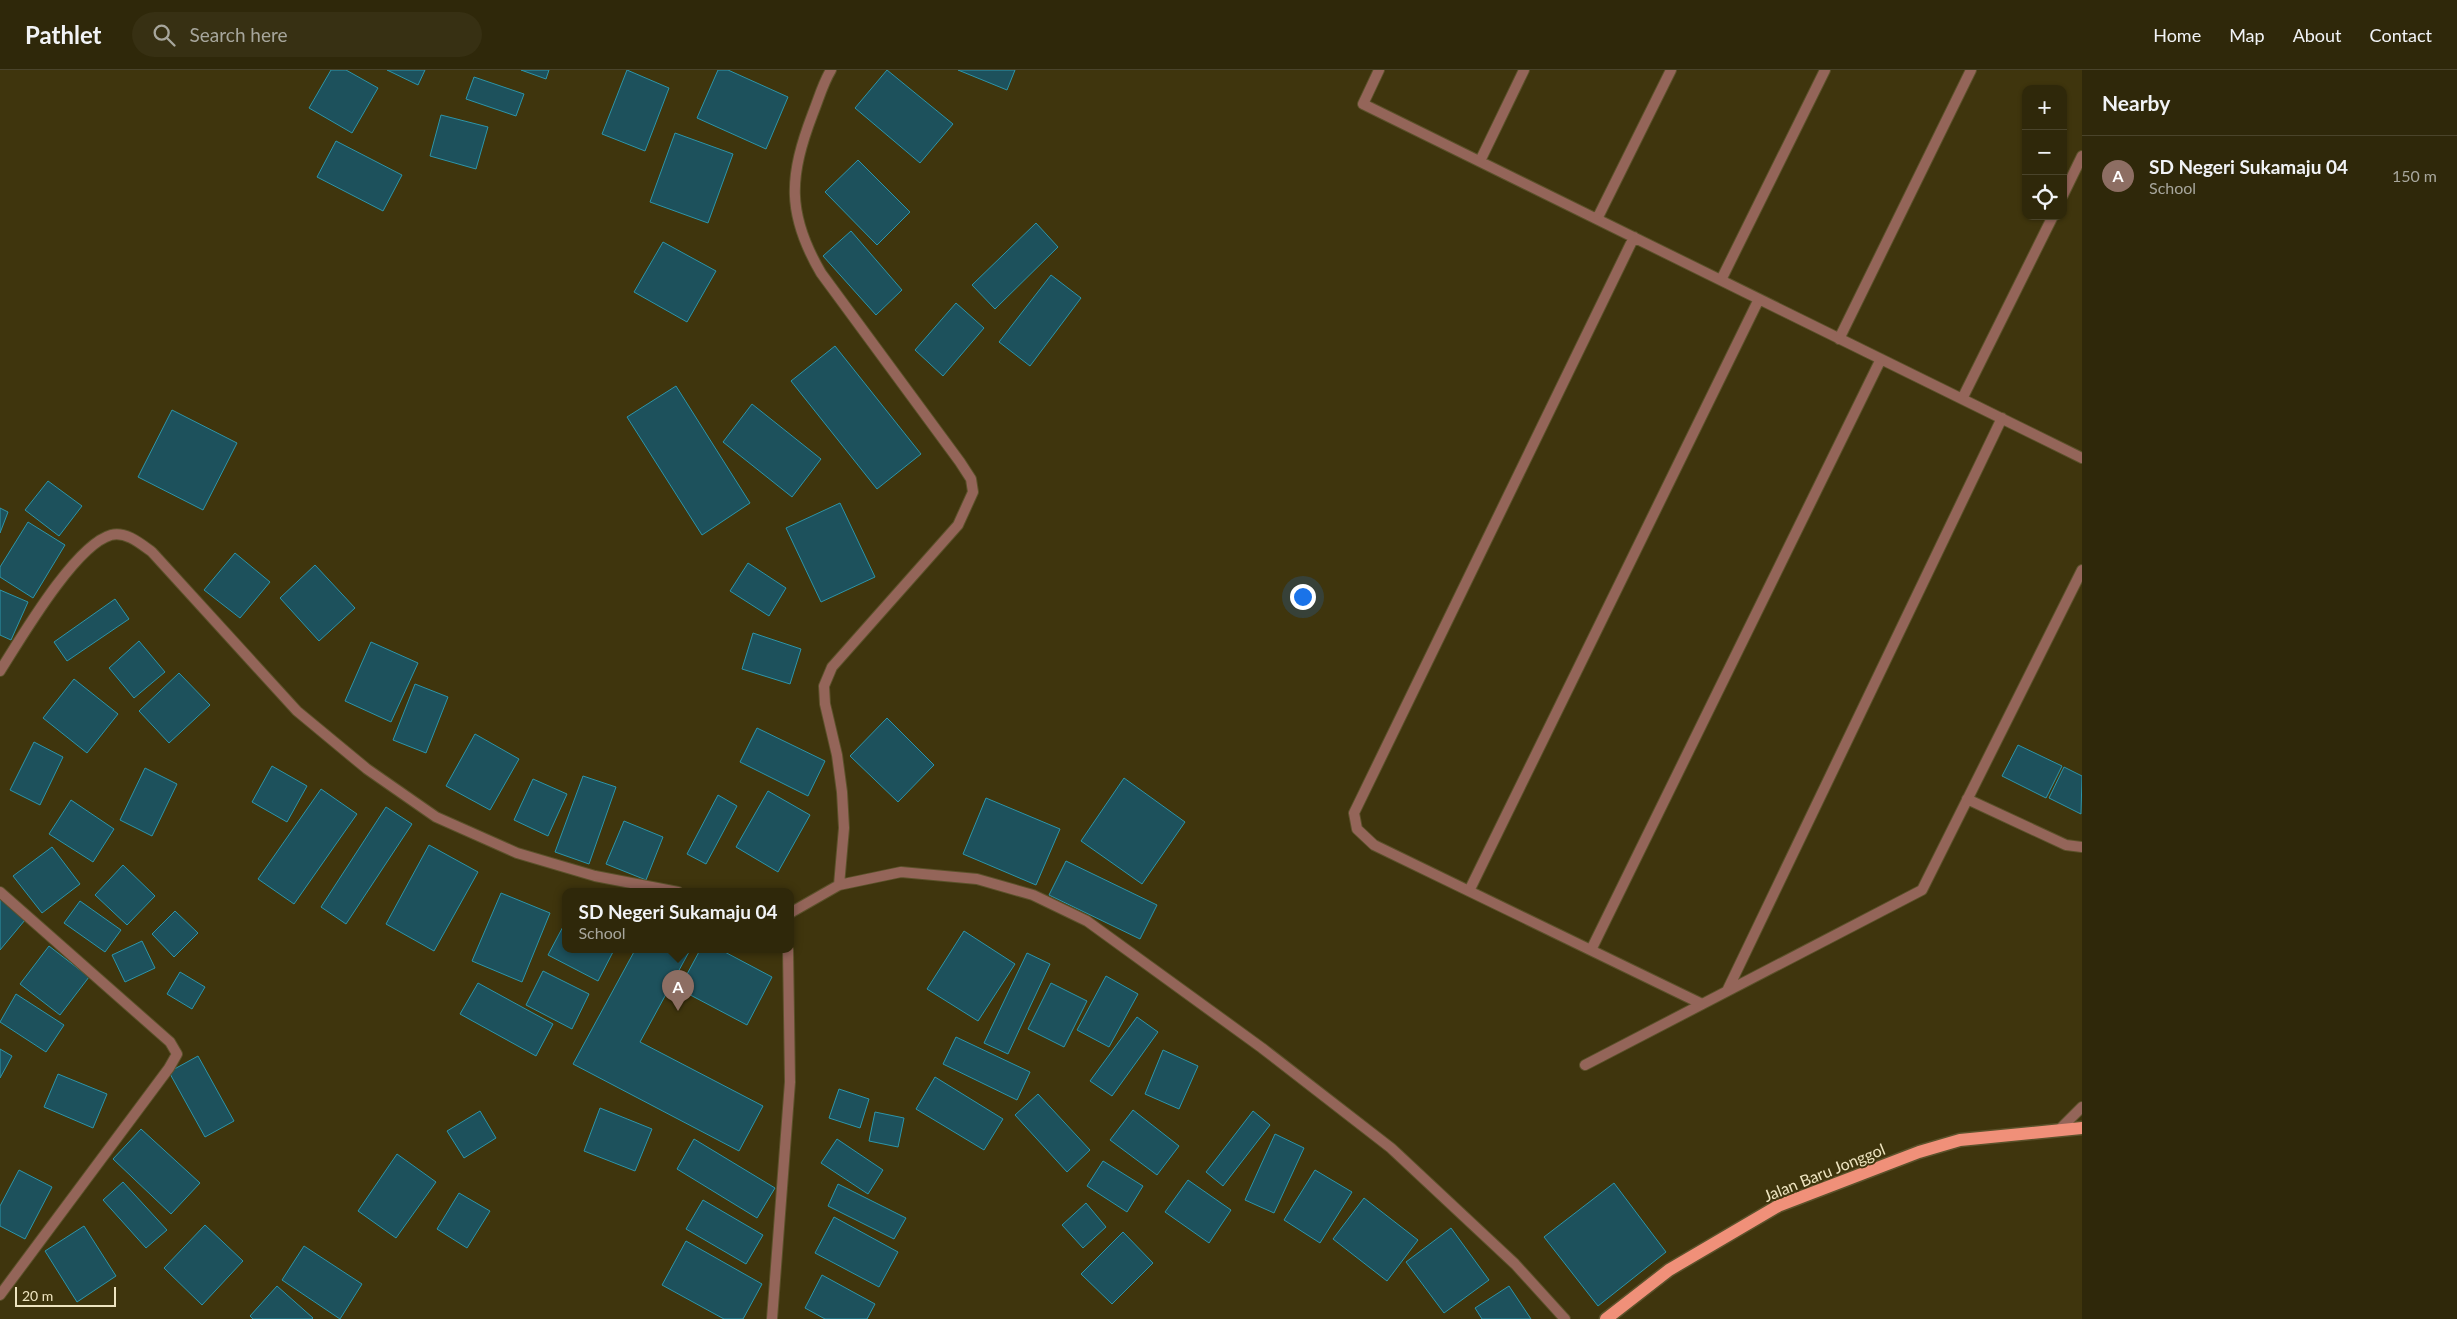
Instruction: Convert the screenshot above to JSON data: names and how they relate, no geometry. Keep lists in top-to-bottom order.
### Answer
{
  "streets": {
    "main road": ["Jalan Baru Jonggol"]
  },
  "scale_bar": "20 m",
  "page": {
    "header": "Pathlet",
    "search": "Search here",
    "nav": [
      "Home",
      "Map",
      "About",
      "Contact"
    ],
    "heading": "Nearby",
    "map_buttons": ["+", "−"],
    "list": [
      {
        "mark": "A",
        "name": "SD Negeri Sukamaju 04",
        "note": "School",
        "value": "150 m"
      }
    ],
    "popup": ["SD Negeri Sukamaju 04", "School"],
    "pins": "A",
    "scale": "20 m"
  }
}
